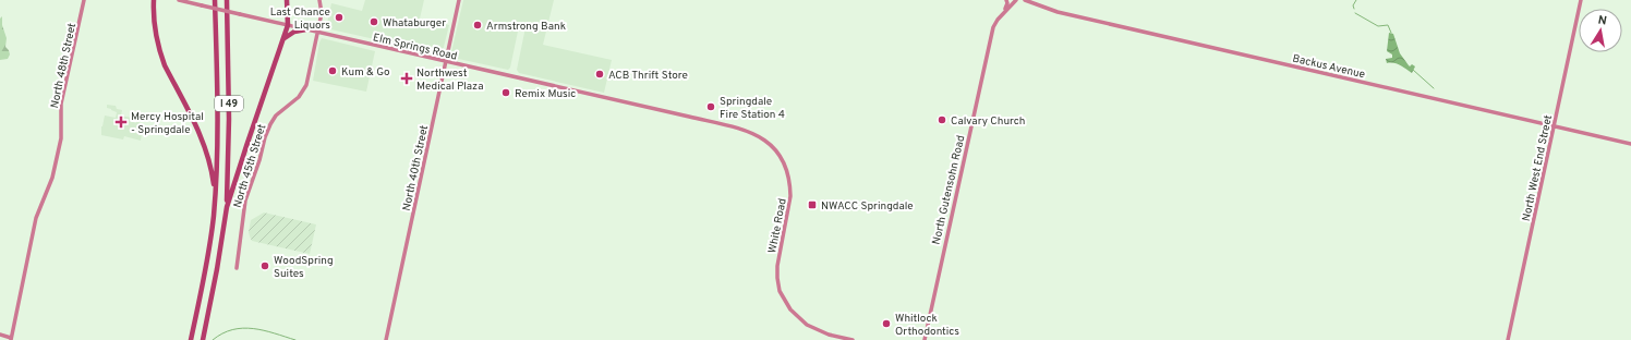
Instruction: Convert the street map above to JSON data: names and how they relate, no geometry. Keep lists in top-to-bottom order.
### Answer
{
  "streets": {
    "highway": ["I 49"],
    "street": [
      "Elm Springs Road",
      "North 48th Street",
      "Backus Avenue",
      "North 45th Street",
      "North 40th Street",
      "North West End Street",
      "North Gutensohn Road",
      "White Road"
    ]
  },
  "crossings": [
    ["Elm Springs Road", "North 45th Street"],
    ["Elm Springs Road", "North 40th Street"],
    ["Elm Springs Road", "White Road"],
    ["Backus Avenue", "North West End Street"]
  ],
  "places": {
    "other": [
      "Last Chance Liquors",
      "Whataburger",
      "Armstrong Bank",
      "Kum & Go",
      "ACB Thrift Store",
      "Remix Music",
      "Springdale Fire Station 4",
      "Calvary Church",
      "WoodSpring Suites",
      "Whitlock Orthodontics"
    ],
    "health": ["Northwest Medical Plaza", "Mercy Hospital - Springdale"],
    "transit": ["NWACC Springdale"]
  },
  "north": "top"
}
